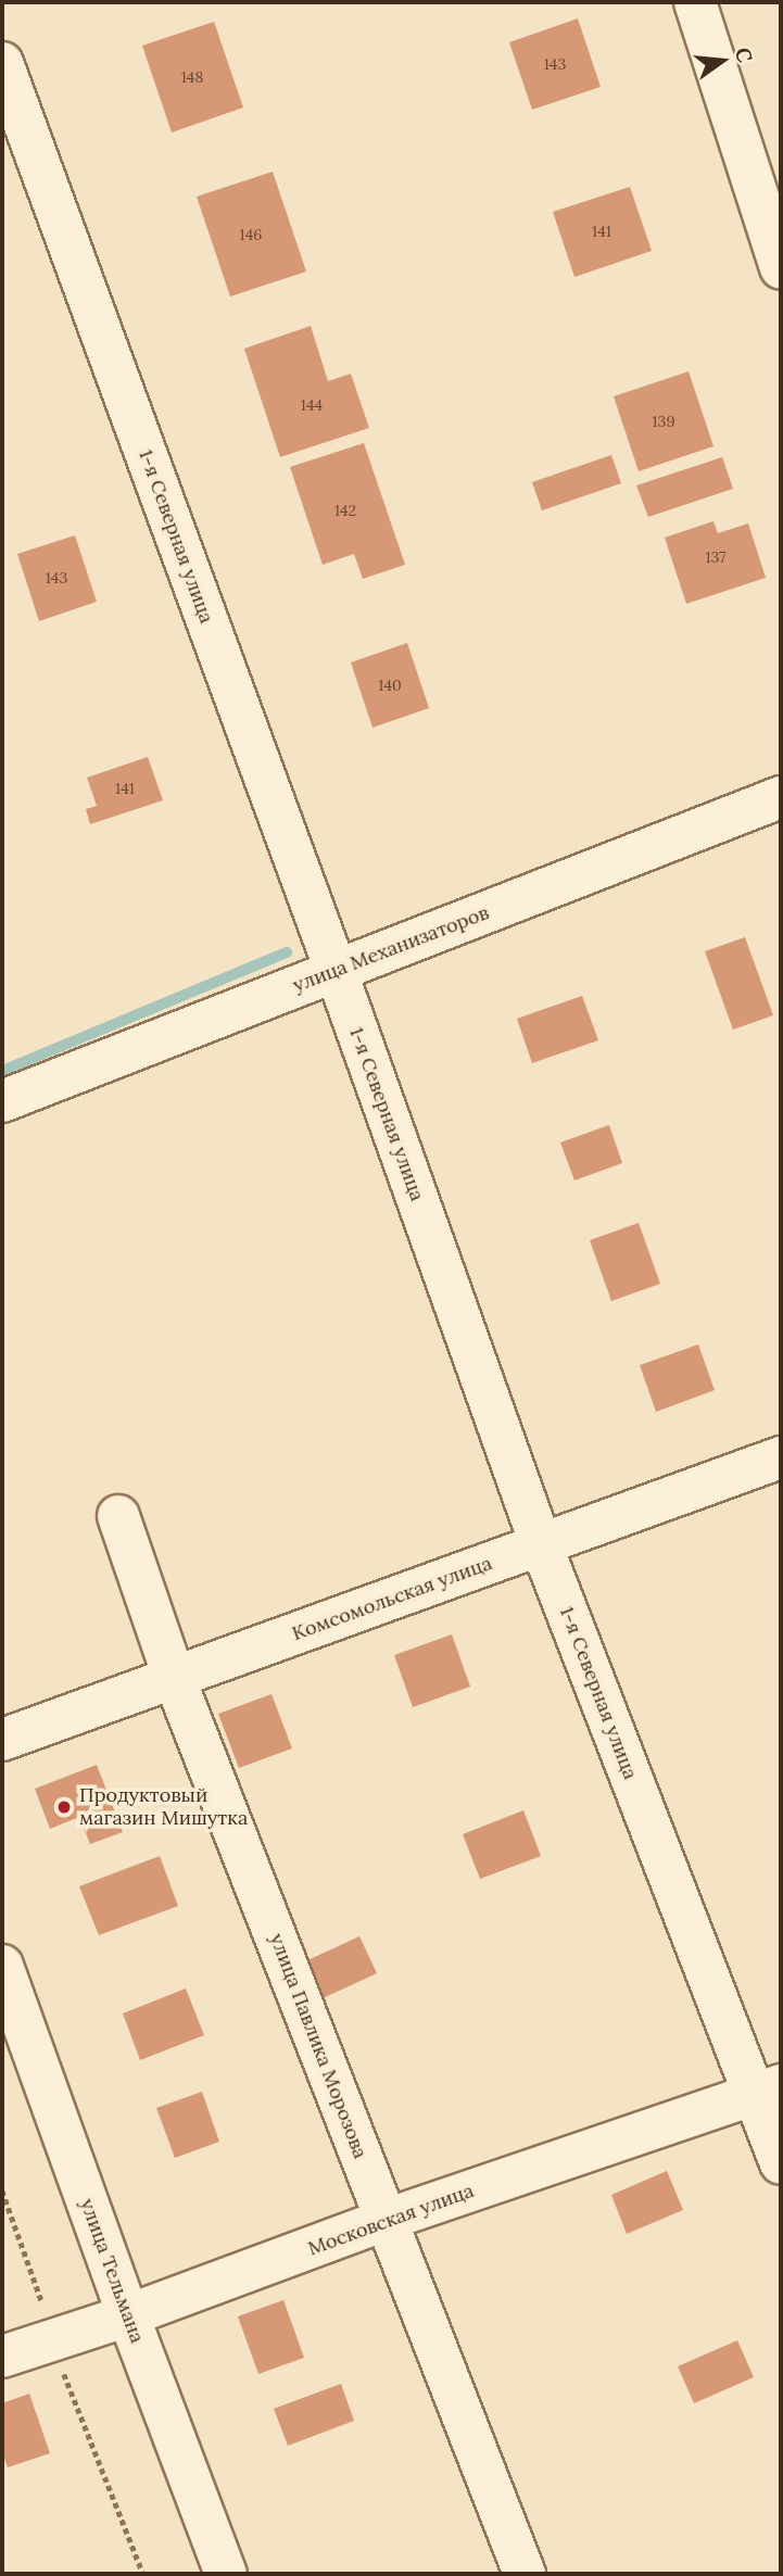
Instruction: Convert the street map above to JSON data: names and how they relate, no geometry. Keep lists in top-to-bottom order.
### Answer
{
  "streets": {
    "street": [
      "1-я Северная улица",
      "улица Механизаторов",
      "Комсомольская улица",
      "улица Павлика Морозова",
      "Московская улица",
      "улица Тельмана"
    ]
  },
  "crossings": [
    ["1-я Северная улица", "улица Механизаторов"],
    ["1-я Северная улица", "Комсомольская улица"],
    ["1-я Северная улица", "Московская улица"],
    ["Комсомольская улица", "улица Павлика Морозова"],
    ["улица Павлика Морозова", "Московская улица"],
    ["Московская улица", "улица Тельмана"]
  ],
  "places": ["Продуктовый магазин Мишутка"],
  "house_numbers": [
    "143",
    "148",
    "141",
    "146",
    "144",
    "139",
    "142",
    "137",
    "143",
    "140",
    "141"
  ],
  "north": "right"
}
